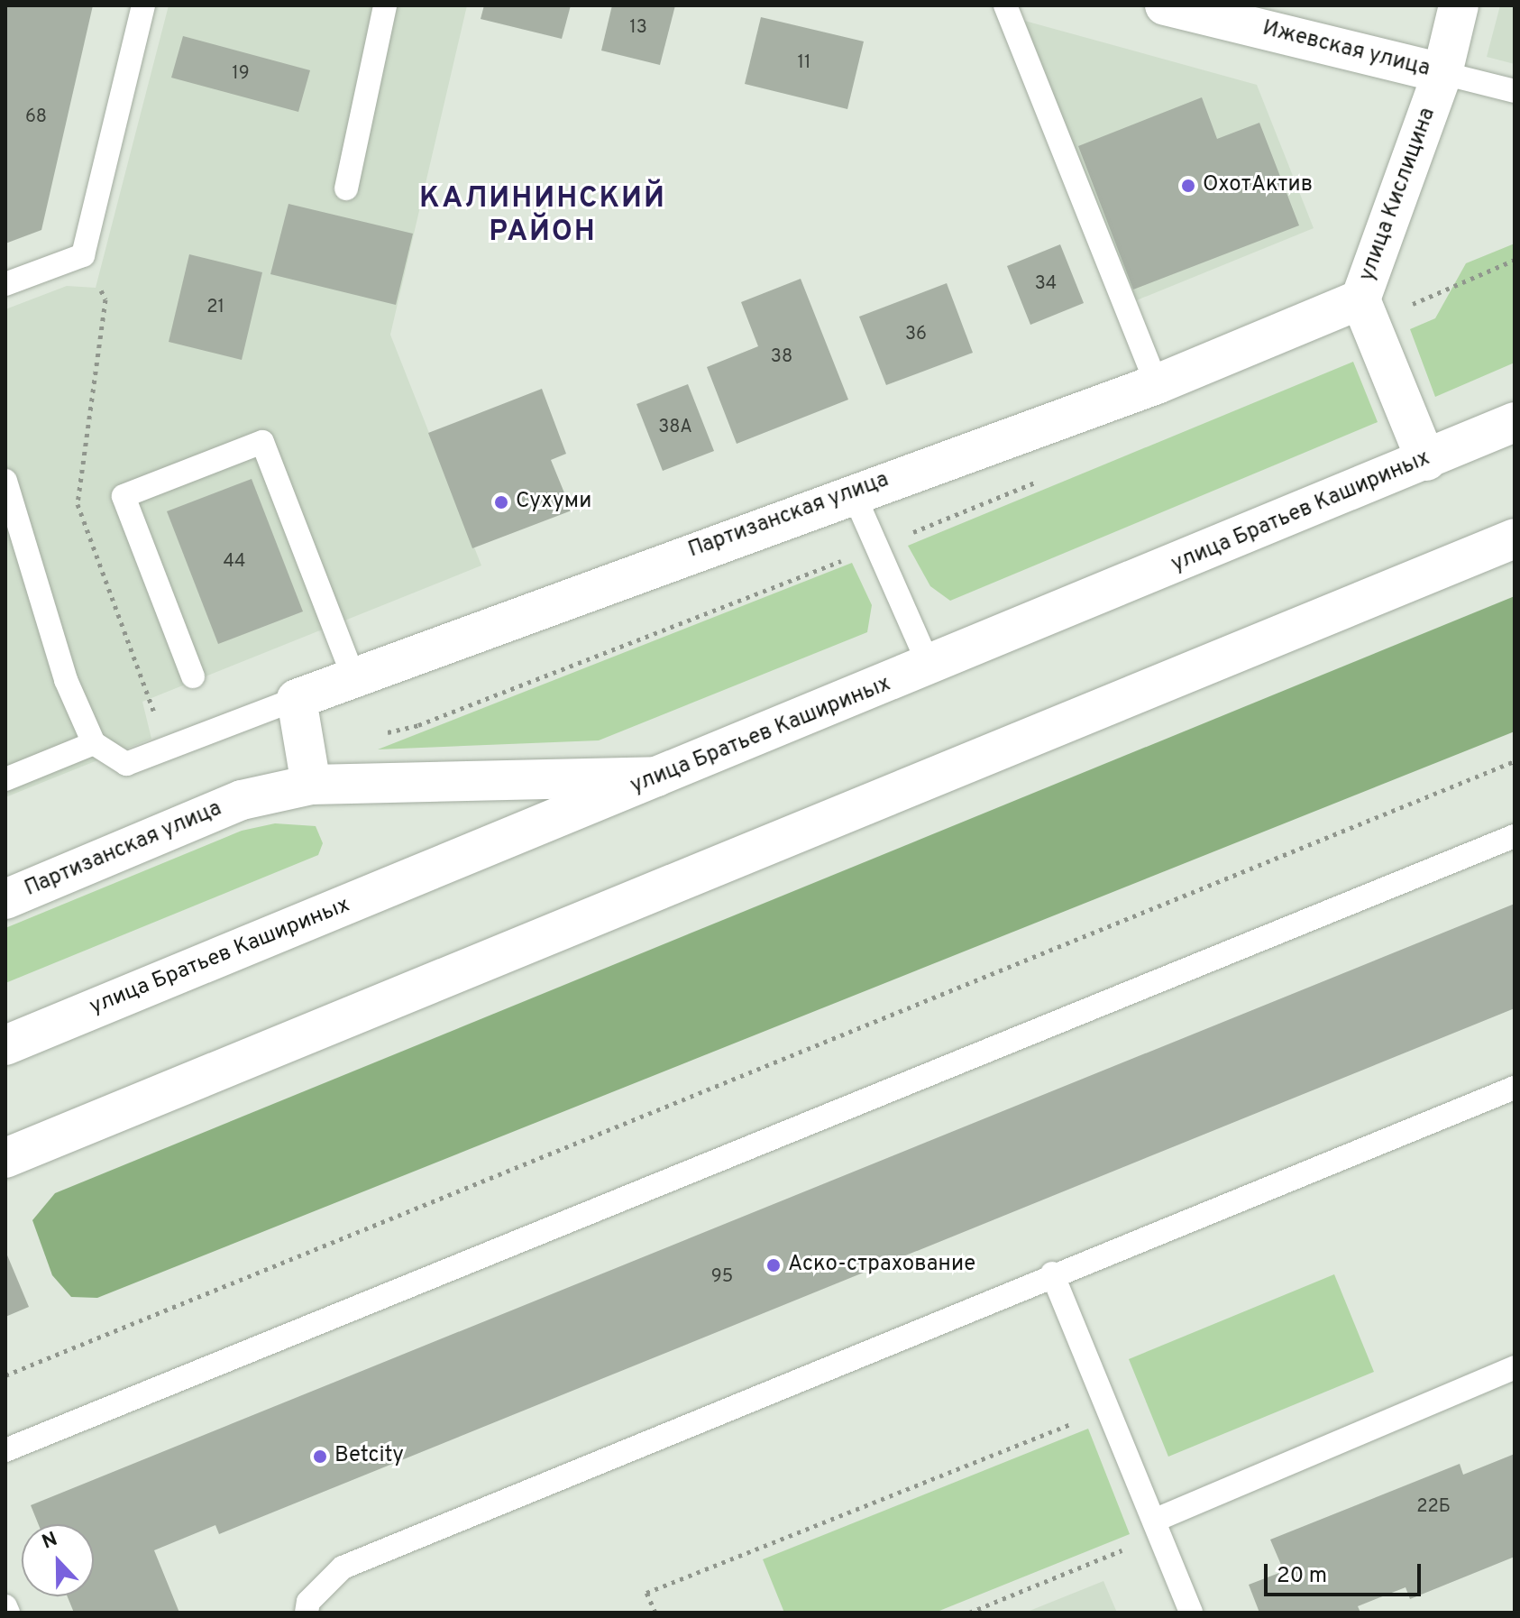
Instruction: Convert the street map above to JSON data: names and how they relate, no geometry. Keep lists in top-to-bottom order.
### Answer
{
  "streets": {
    "main road": [
      "Ижевская улица",
      "улица Кислицина",
      "улица Братьев Кашириных",
      "Партизанская улица"
    ]
  },
  "crossings": [
    ["Ижевская улица", "улица Кислицина"],
    ["улица Кислицина", "улица Братьев Кашириных"],
    ["улица Кислицина", "Партизанская улица"],
    ["улица Братьев Кашириных", "Партизанская улица"]
  ],
  "districts": ["КАЛИНИНСКИЙ РАЙОН"],
  "places": [
    "ОхотАктив",
    "Сухуми",
    "Аско-страхование",
    "Betcity"
  ],
  "house_numbers": [
    "13",
    "11",
    "19",
    "68",
    "34",
    "21",
    "36",
    "38",
    "38А",
    "44",
    "95",
    "22Б"
  ],
  "scale_bar": "20 m",
  "north": "top"
}
